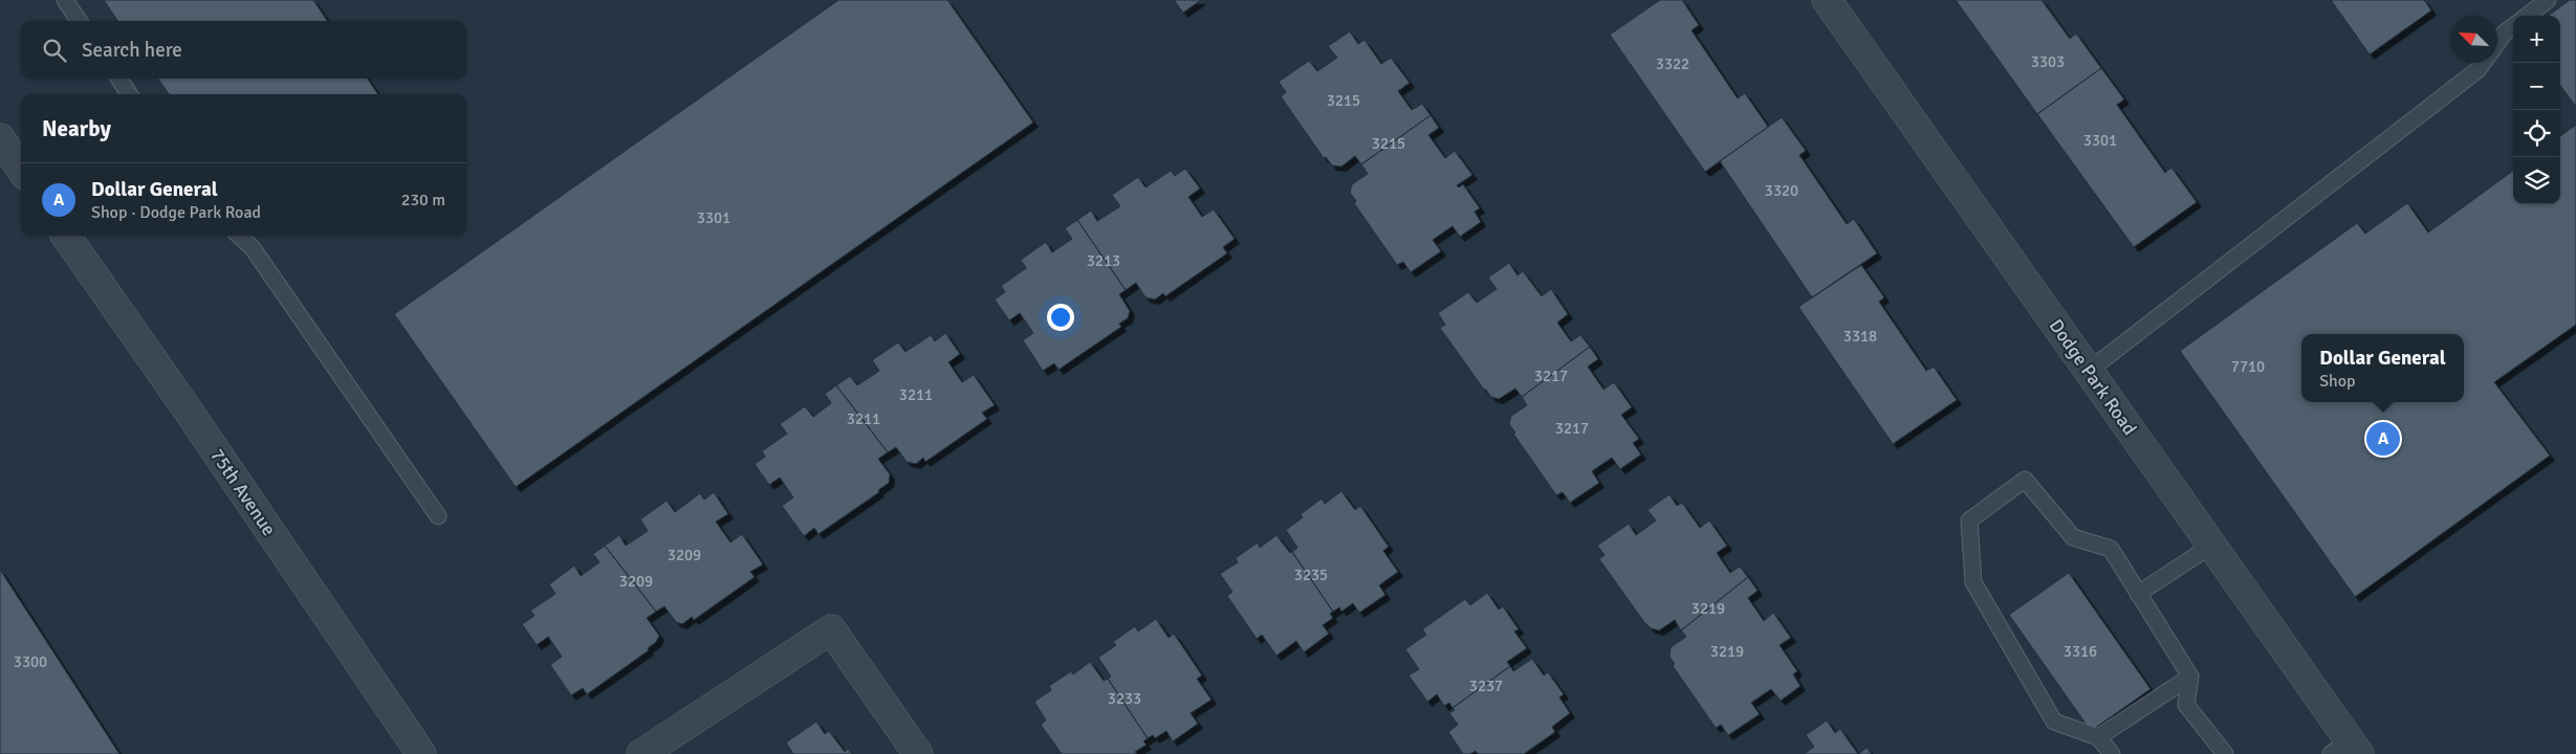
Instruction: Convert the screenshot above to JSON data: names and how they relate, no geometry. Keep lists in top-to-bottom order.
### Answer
{
  "streets": {
    "street": ["Dodge Park Road", "75th Avenue"]
  },
  "house_numbers": [
    "3303",
    "3322",
    "3215",
    "3301",
    "3215",
    "3320",
    "3301",
    "3213",
    "3318",
    "7710",
    "3217",
    "3211",
    "3211",
    "3217",
    "3209",
    "3235",
    "3209",
    "3219",
    "3219",
    "3316",
    "3300",
    "3237",
    "3233"
  ],
  "north": "top left",
  "page": {
    "map_buttons": ["+", "−"],
    "search": "Search here",
    "heading": "Nearby",
    "list": [
      {
        "mark": "A",
        "name": "Dollar General",
        "note": "Shop · Dodge Park Road",
        "value": "230 m"
      }
    ],
    "popup": ["Dollar General", "Shop"],
    "pins": "A"
  }
}
